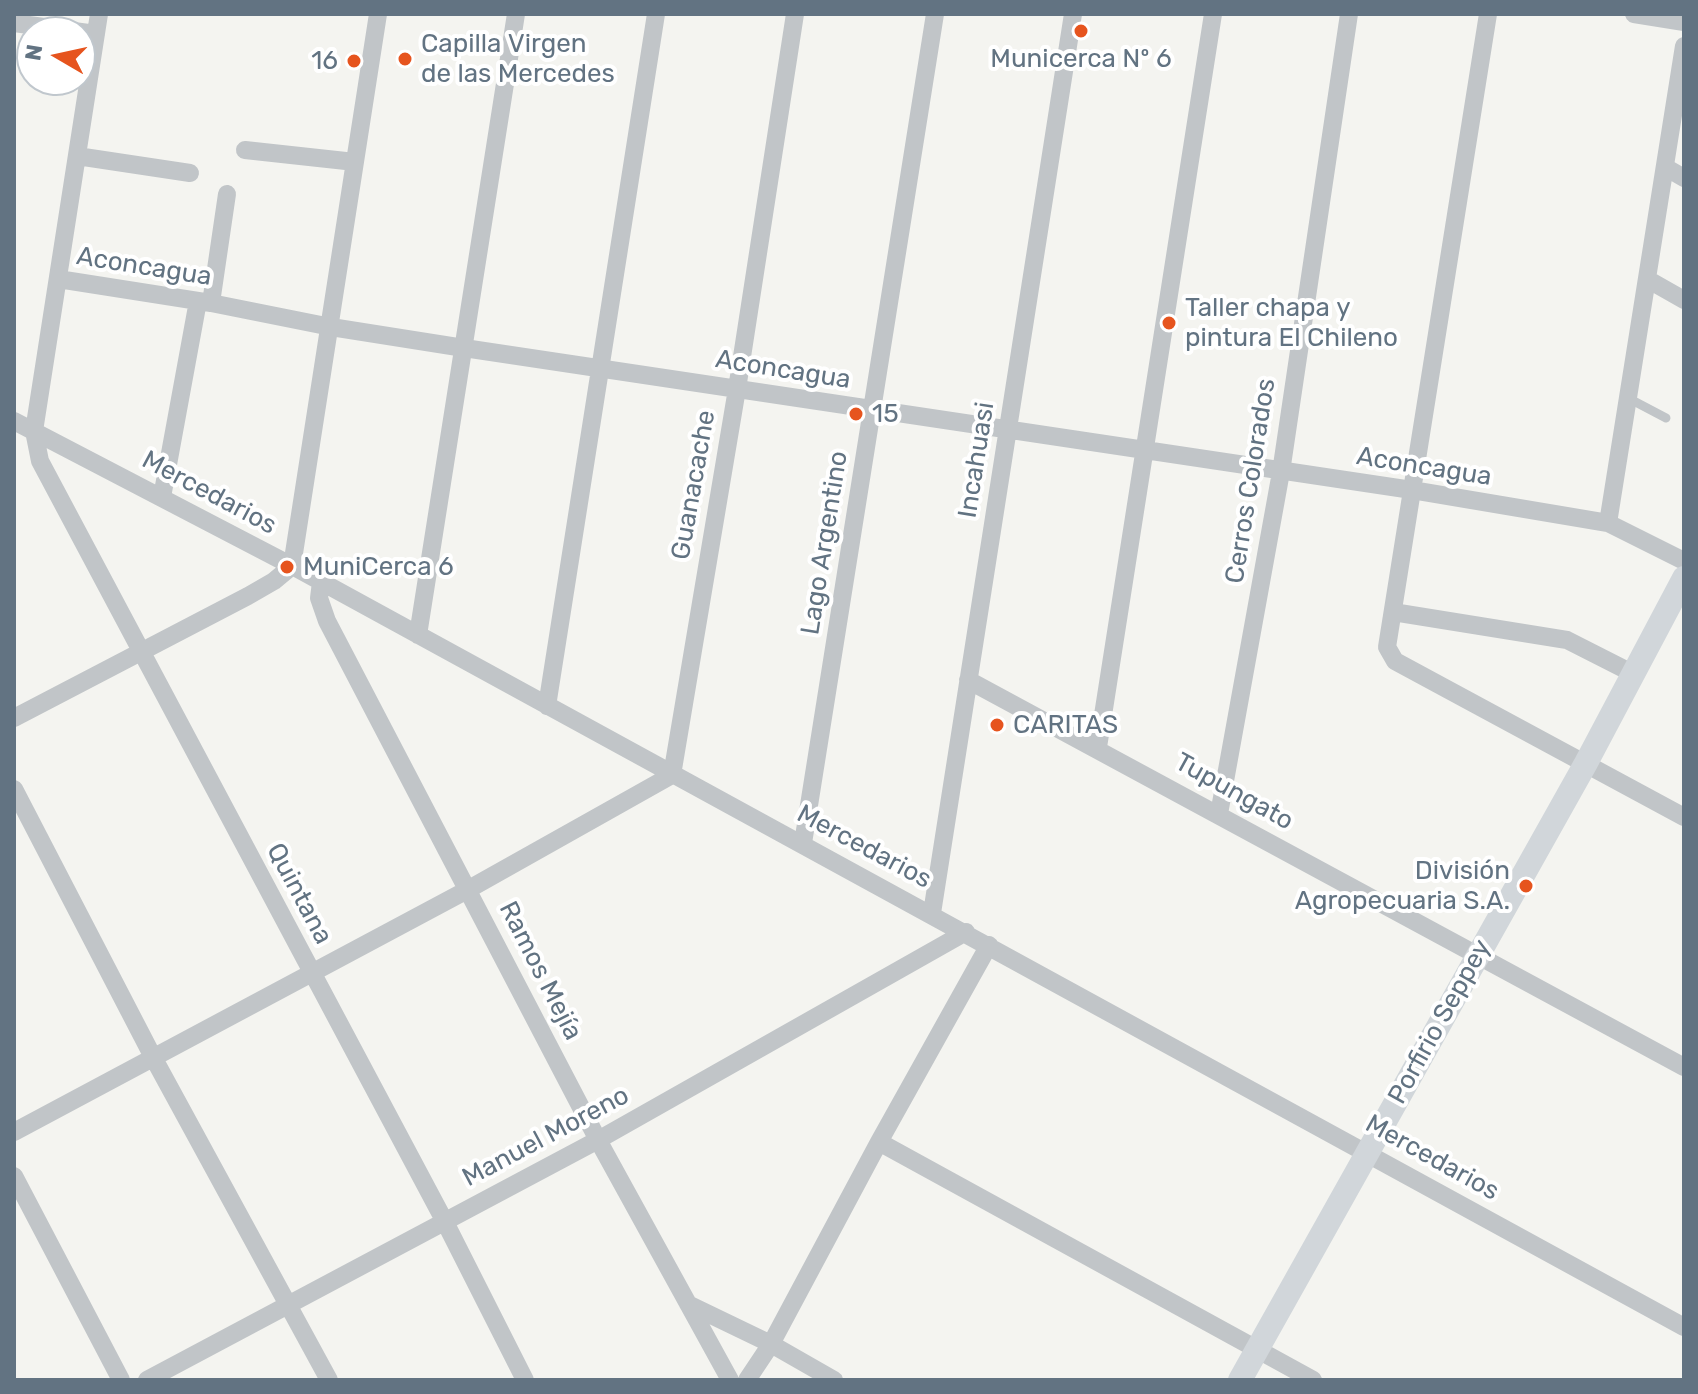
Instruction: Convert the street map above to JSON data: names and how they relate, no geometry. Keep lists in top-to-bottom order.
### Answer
{
  "streets": {
    "main road": ["Porfirio Seppey"],
    "street": [
      "Aconcagua",
      "Incahuasi",
      "Cerros Colorados",
      "Guanacache",
      "Mercedarios",
      "Lago Argentino",
      "Tupungato",
      "Quintana",
      "Ramos Mejía",
      "Manuel Moreno"
    ]
  },
  "crossings": [
    ["Aconcagua", "Incahuasi"],
    ["Aconcagua", "Cerros Colorados"],
    ["Aconcagua", "Guanacache"],
    ["Aconcagua", "Lago Argentino"],
    ["Incahuasi", "Mercedarios"],
    ["Incahuasi", "Tupungato"],
    ["Cerros Colorados", "Tupungato"],
    ["Guanacache", "Mercedarios"],
    ["Mercedarios", "Lago Argentino"],
    ["Mercedarios", "Quintana"],
    ["Mercedarios", "Ramos Mejía"],
    ["Mercedarios", "Porfirio Seppey"],
    ["Mercedarios", "Manuel Moreno"],
    ["Tupungato", "Porfirio Seppey"],
    ["Quintana", "Manuel Moreno"],
    ["Ramos Mejía", "Manuel Moreno"]
  ],
  "places": [
    "Municerca Nº 6",
    "Capilla Virgen de las Mercedes",
    "16",
    "Taller chapa y pintura El Chileno",
    "15",
    "MuniCerca 6",
    "CARITAS",
    "División Agropecuaria S.A."
  ],
  "north": "left"
}
